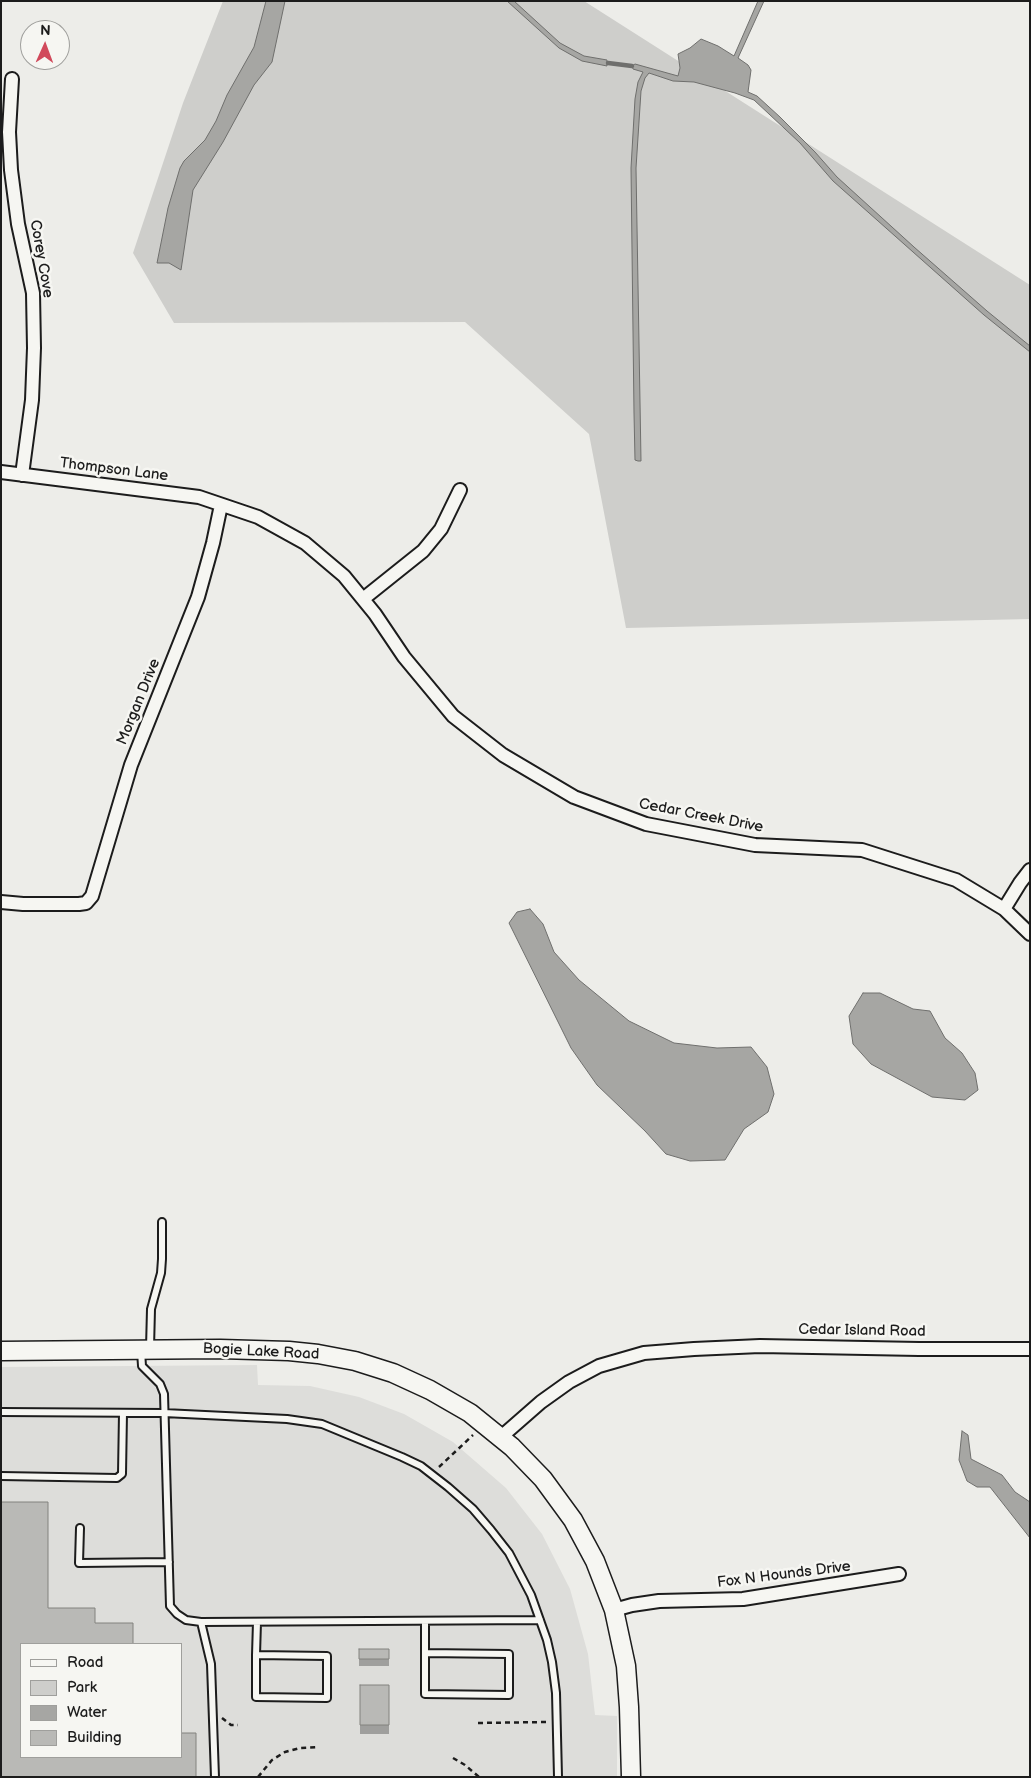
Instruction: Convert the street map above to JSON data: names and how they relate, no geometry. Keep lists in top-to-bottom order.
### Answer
{
  "streets": {
    "main road": ["Bogie Lake Road"],
    "street": [
      "Corey Cove",
      "Thompson Lane",
      "Morgan Drive",
      "Cedar Creek Drive",
      "Cedar Island Road",
      "Fox N Hounds Drive"
    ]
  },
  "crossings": [
    ["Corey Cove", "Thompson Lane"],
    ["Thompson Lane", "Morgan Drive"],
    ["Thompson Lane", "Cedar Creek Drive"],
    ["Morgan Drive", "Cedar Creek Drive"],
    ["Cedar Island Road", "Bogie Lake Road"],
    ["Bogie Lake Road", "Fox N Hounds Drive"]
  ],
  "legend": [
    "Road",
    "Park",
    "Water",
    "Building"
  ],
  "north": "top"
}
